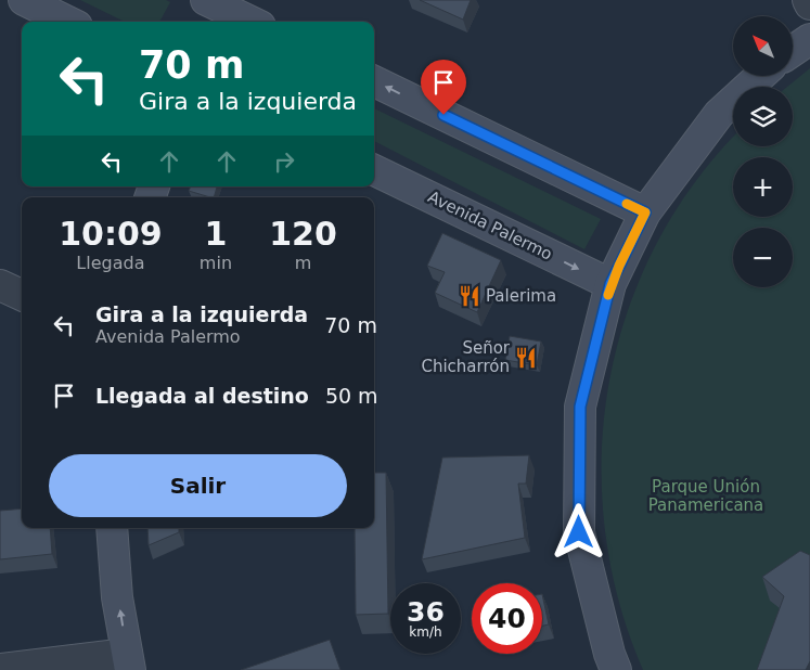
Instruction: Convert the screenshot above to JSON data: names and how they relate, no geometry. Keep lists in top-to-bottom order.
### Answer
{
  "streets": {
    "street": ["Avenida Palermo"]
  },
  "parks": ["Parque Unión Panamericana"],
  "places": {
    "restaurant": ["Palerima", "Señor Chicharrón"]
  },
  "north": "top left",
  "page": {
    "map_buttons": ["+", "−"],
    "turn": ["70 m", "Gira a la izquierda"],
    "eta": [
      "10:09",
      "Llegada",
      "1",
      "min",
      "120",
      "m"
    ],
    "list": [
      {
        "name": "Gira a la izquierda",
        "note": "Avenida Palermo",
        "value": "70 m"
      },
      {
        "name": "Llegada al destino",
        "value": "50 m"
      }
    ],
    "buttons": "Salir",
    "speed": "36 km/h",
    "limit": "40"
  }
}
